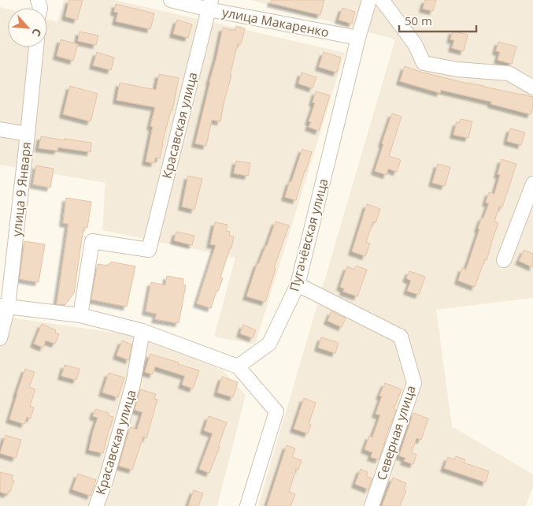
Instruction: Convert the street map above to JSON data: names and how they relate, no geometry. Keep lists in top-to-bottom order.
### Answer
{
  "streets": {
    "street": [
      "улица Макаренко",
      "Красавская улица",
      "улица 9 Января",
      "Пугачёвская улица",
      "Северная улица"
    ]
  },
  "crossings": [
    ["улица Макаренко", "Красавская улица"],
    ["улица Макаренко", "Пугачёвская улица"],
    ["Пугачёвская улица", "Северная улица"]
  ],
  "scale_bar": "50 m",
  "north": "bottom right"
}
